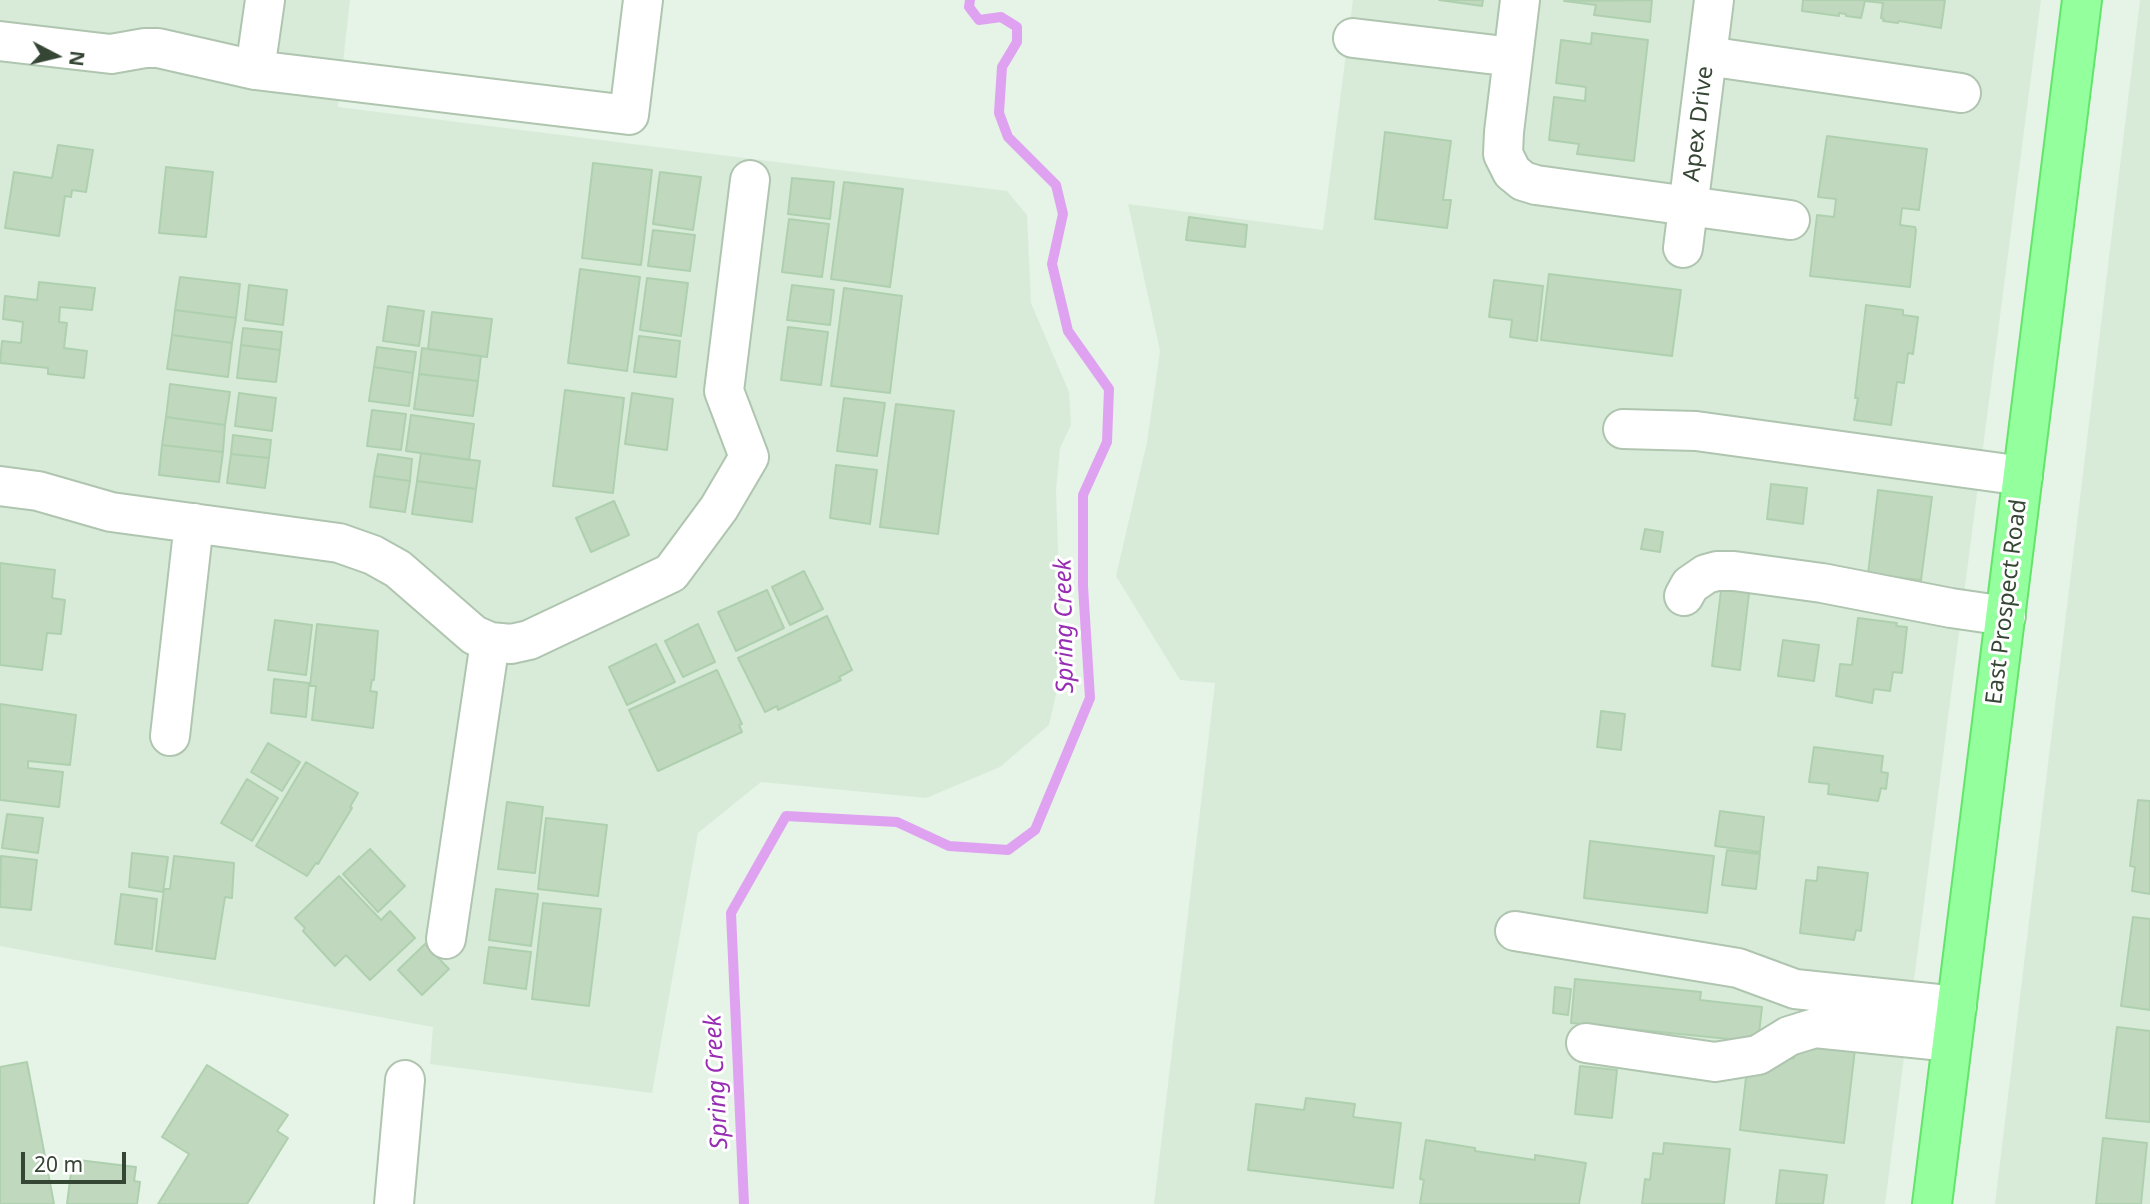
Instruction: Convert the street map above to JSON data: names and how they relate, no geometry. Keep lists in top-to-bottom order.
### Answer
{
  "streets": {
    "main road": ["East Prospect Road"],
    "street": ["Apex Drive"]
  },
  "water": ["Spring Creek"],
  "scale_bar": "20 m",
  "north": "right"
}
